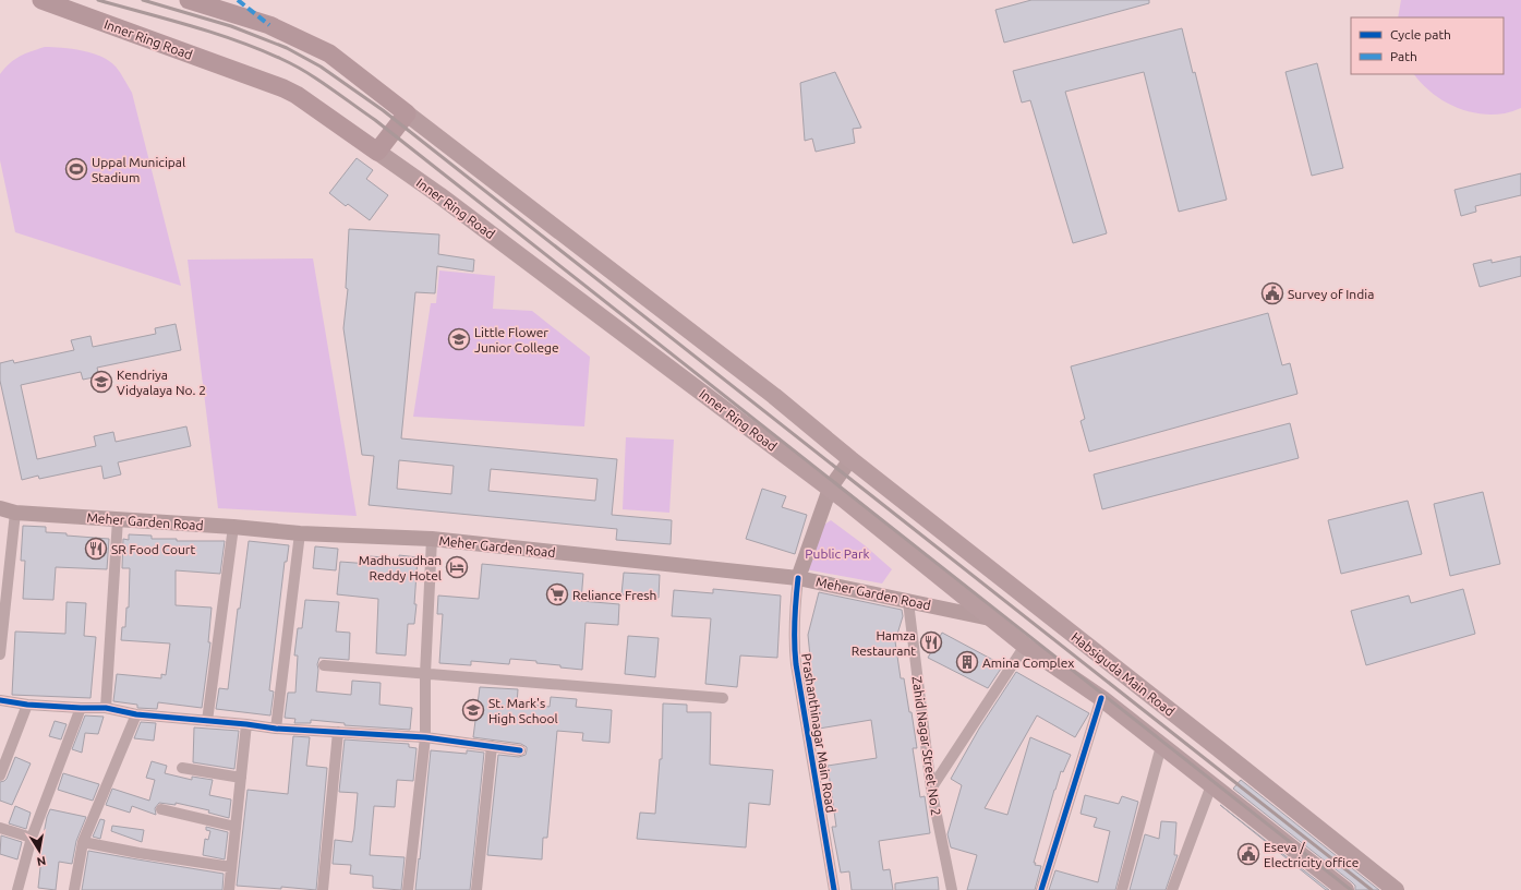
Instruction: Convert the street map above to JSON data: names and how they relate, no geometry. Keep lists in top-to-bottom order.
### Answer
{
  "streets": {
    "highway": ["Inner Ring Road"],
    "main road": ["Meher Garden Road", "Habsiguda Main Road", "Prashanthinagar Main Road"],
    "street": ["Zahid Nagar Street No 2"]
  },
  "crossings": [
    ["Inner Ring Road", "Prashanthinagar Main Road"],
    ["Meher Garden Road", "Prashanthinagar Main Road"],
    ["Meher Garden Road", "Zahid Nagar Street No 2"],
    ["Habsiguda Main Road", "Prashanthinagar Main Road"]
  ],
  "parks": ["Public Park"],
  "places": {
    "sports": ["Uppal Municipal Stadium"],
    "public building": ["Survey of India", "Eseva / Electricity office"],
    "school or university": ["Little Flower Junior College", "Kendriya Vidyalaya No. 2", "St. Mark's High School"],
    "restaurant": ["SR Food Court", "Hamza Restaurant"],
    "hotel": ["Madhusudhan Reddy Hotel"],
    "supermarket": ["Reliance Fresh"],
    "building": ["Amina Complex"]
  },
  "legend": ["Cycle path", "Path"],
  "north": "bottom"
}
